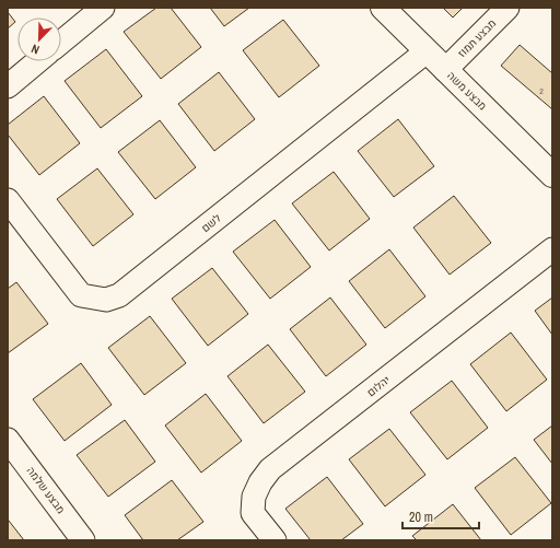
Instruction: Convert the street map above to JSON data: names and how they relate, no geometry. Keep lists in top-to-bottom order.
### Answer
{
  "streets": {
    "street": [
      "מבצע תמוז",
      "מבצע משה",
      "לשם",
      "יהלום",
      "מבצע שלמה"
    ]
  },
  "crossings": [
    ["מבצע תמוז", "מבצע משה"],
    ["מבצע משה", "לשם"]
  ],
  "house_numbers": ["2"],
  "scale_bar": "20 m",
  "north": "bottom left"
}
